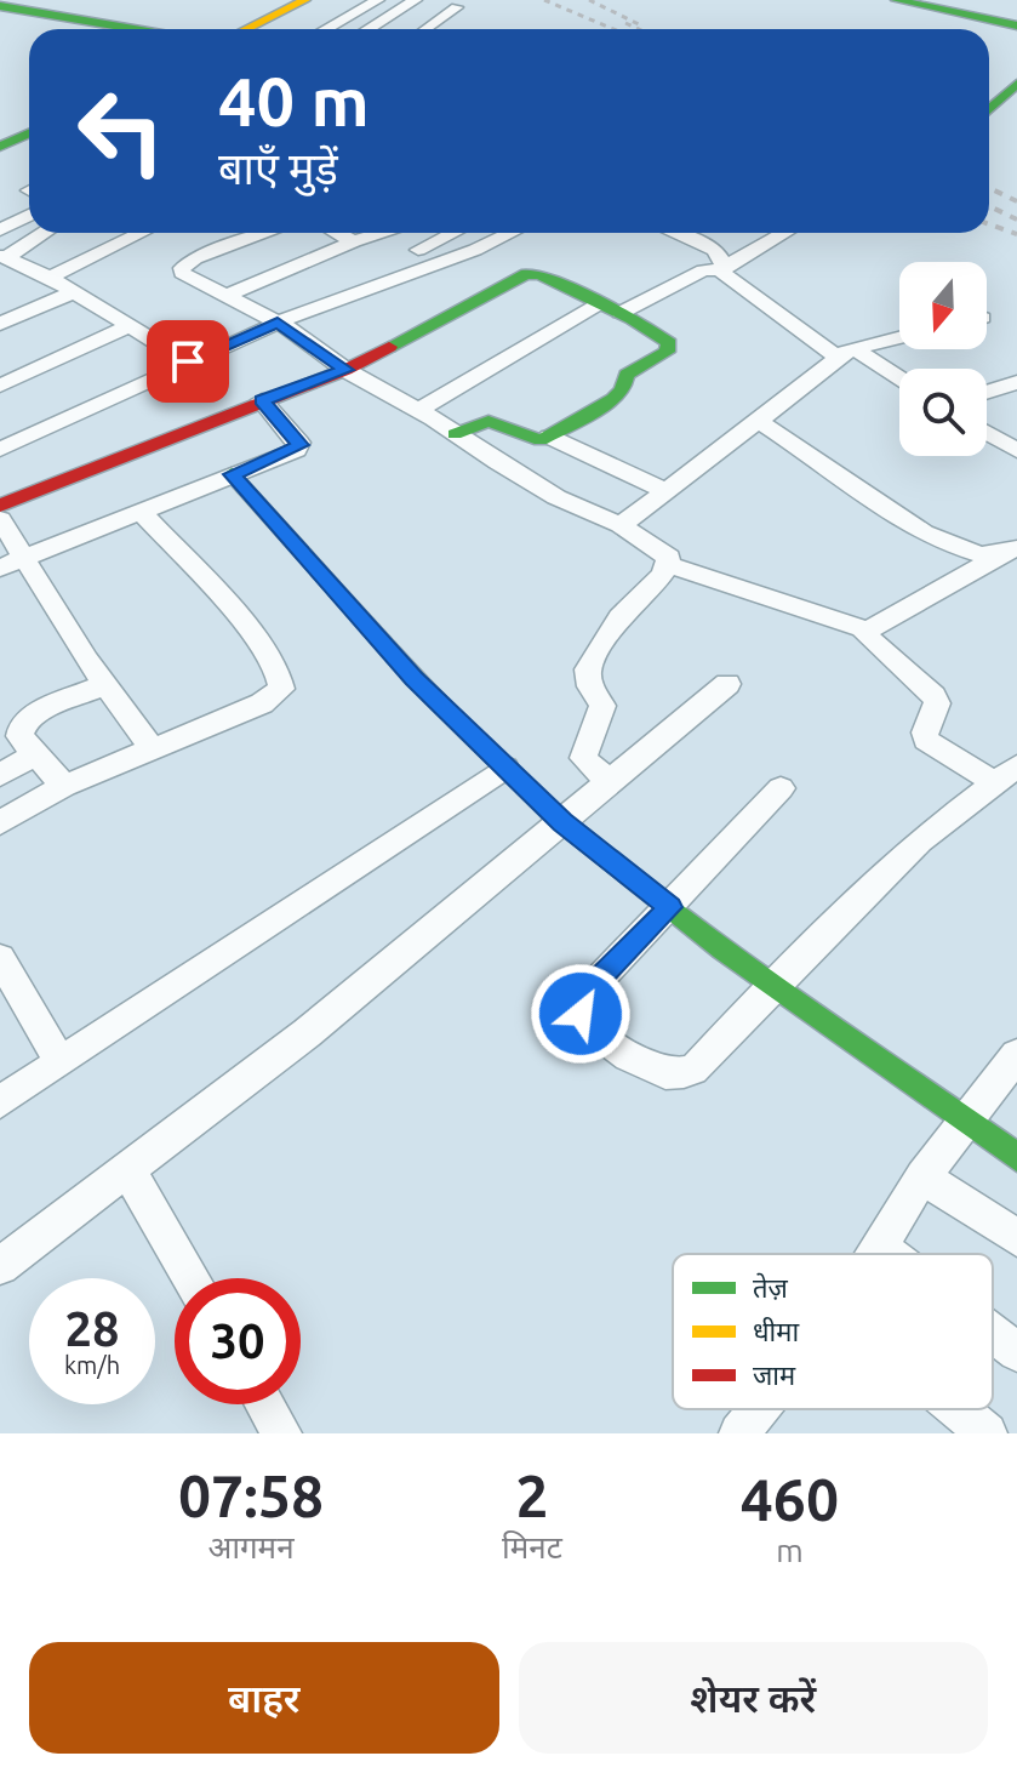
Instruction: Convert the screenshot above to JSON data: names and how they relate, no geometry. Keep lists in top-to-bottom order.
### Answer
{
  "legend": ["तेज़", "धीमा", "जाम"],
  "north": "bottom",
  "page": {
    "turn": ["40 m", "बाएँ मुड़ें"],
    "speed": "28 km/h",
    "limit": "30",
    "eta": [
      "07:58",
      "आगमन",
      "2",
      "मिनट",
      "460",
      "m"
    ],
    "buttons": ["बाहर", "शेयर करें"]
  }
}
